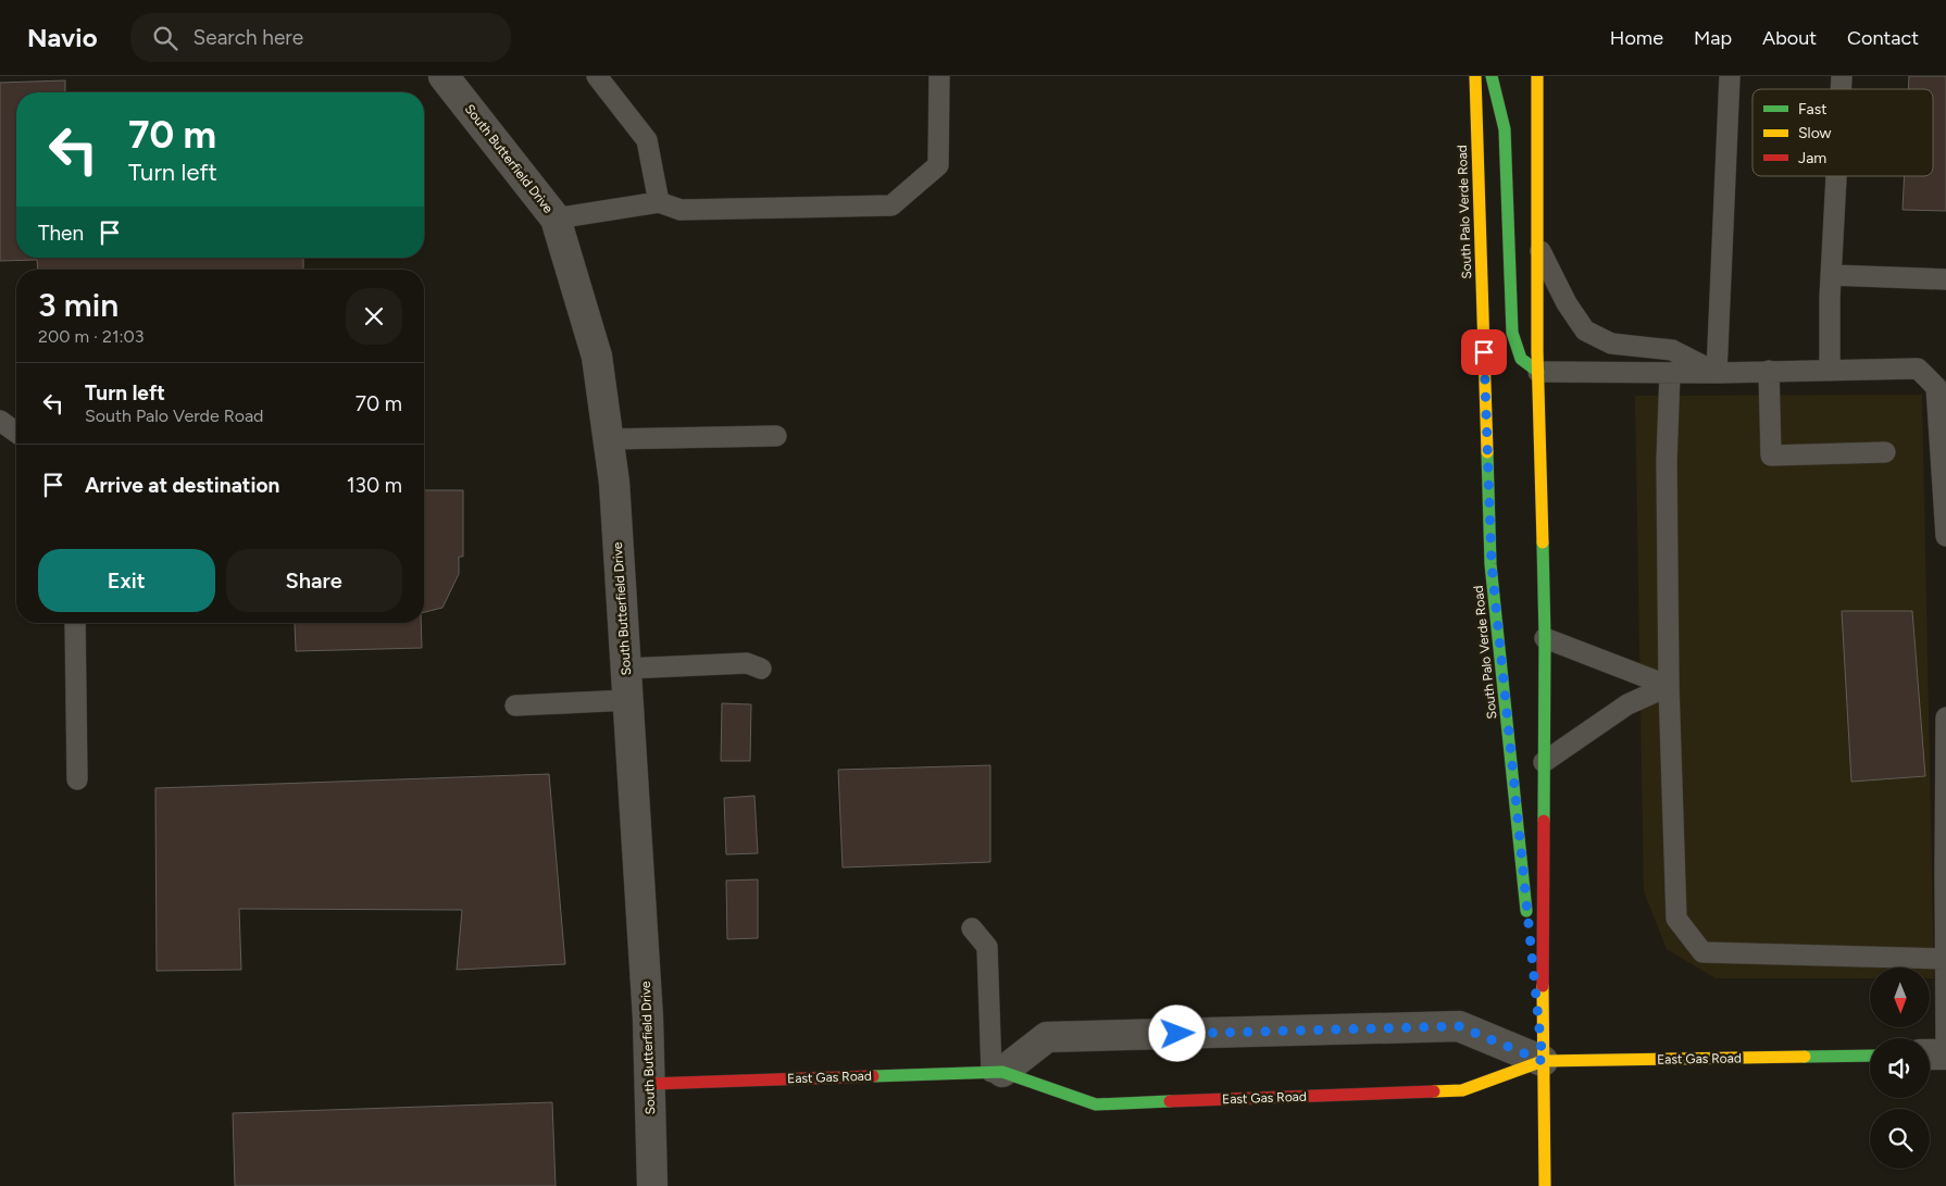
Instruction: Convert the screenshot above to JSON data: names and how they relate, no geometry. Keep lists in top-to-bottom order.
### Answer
{
  "streets": {
    "main road": ["South Palo Verde Road", "East Gas Road"],
    "street": ["South Butterfield Drive"]
  },
  "crossings": [
    ["South Butterfield Drive", "East Gas Road"]
  ],
  "legend": ["Fast", "Slow", "Jam"],
  "north": "bottom",
  "page": {
    "header": "Navio",
    "search": "Search here",
    "nav": [
      "Home",
      "Map",
      "About",
      "Contact"
    ],
    "turn": ["70 m", "Turn left"],
    "then": "Then",
    "heading": ["3 min", "200 m · 21:03"],
    "list": [
      {
        "name": "Turn left",
        "note": "South Palo Verde Road",
        "value": "70 m"
      },
      {
        "name": "Arrive at destination",
        "value": "130 m"
      }
    ],
    "buttons": ["Exit", "Share"]
  }
}
